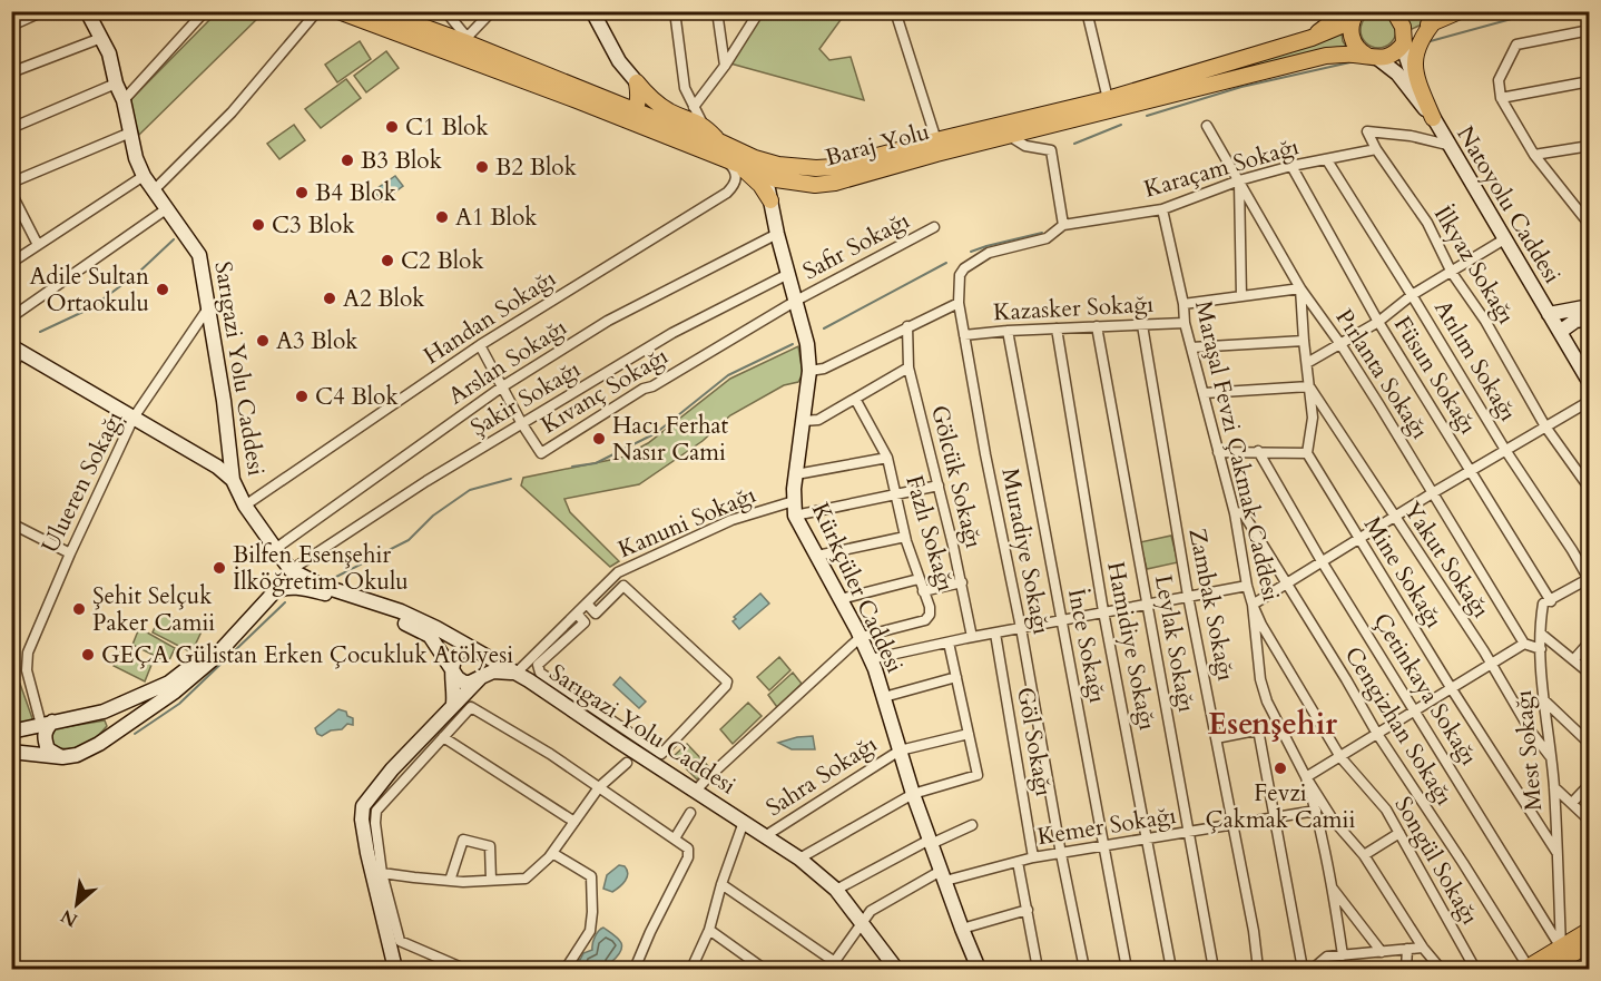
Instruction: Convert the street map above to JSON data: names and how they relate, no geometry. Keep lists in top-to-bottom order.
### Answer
{
  "streets": {
    "main road": ["Baraj Yolu"],
    "street": [
      "Karaçam Sokağı",
      "Natoyolu Caddesi",
      "Safir Sokağı",
      "İlkyaz Sokağı",
      "Kazasker Sokağı",
      "Handan Sokağı",
      "Atılım Sokağı",
      "Arslan Sokağı",
      "Sarıgazi Yolu Caddesi",
      "Pırlanta Sokağı",
      "Füsun Sokağı",
      "Kıvanç Sokağı",
      "Şakir Sokağı",
      "Maraşal Fevzi Çakmak Caddesi",
      "Gölcük Sokağı",
      "Ulueren Sokağı",
      "Kanuni Sokağı",
      "Fazlı Sokağı",
      "Muradiye Sokağı",
      "Yakut Sokağı",
      "Mine Sokağı",
      "Kürkçüler Caddesi",
      "Zambak Sokağı",
      "Leylak Sokağı",
      "İnce Sokağı",
      "Hamidiye Sokağı",
      "Çetinkaya Sokağı",
      "Cengizhan Sokağı",
      "Göl Sokağı",
      "Mest Sokağı",
      "Sahra Sokağı",
      "Kemer Sokağı",
      "Songül Sokağı"
    ]
  },
  "crossings": [
    ["Baraj Yolu", "Handan Sokağı"],
    ["Baraj Yolu", "Kürkçüler Caddesi"],
    ["Karaçam Sokağı", "İlkyaz Sokağı"],
    ["Karaçam Sokağı", "Atılım Sokağı"],
    ["Karaçam Sokağı", "Pırlanta Sokağı"],
    ["Karaçam Sokağı", "Füsun Sokağı"],
    ["Karaçam Sokağı", "Maraşal Fevzi Çakmak Caddesi"],
    ["Karaçam Sokağı", "Muradiye Sokağı"],
    ["Safir Sokağı", "Kıvanç Sokağı"],
    ["Safir Sokağı", "Kürkçüler Caddesi"],
    ["Kazasker Sokağı", "Maraşal Fevzi Çakmak Caddesi"],
    ["Kazasker Sokağı", "Muradiye Sokağı"],
    ["Kazasker Sokağı", "Zambak Sokağı"],
    ["Kazasker Sokağı", "Leylak Sokağı"],
    ["Kazasker Sokağı", "İnce Sokağı"],
    ["Kazasker Sokağı", "Hamidiye Sokağı"],
    ["Handan Sokağı", "Sarıgazi Yolu Caddesi"],
    ["Handan Sokağı", "Kıvanç Sokağı"],
    ["Arslan Sokağı", "Sarıgazi Yolu Caddesi"],
    ["Arslan Sokağı", "Kıvanç Sokağı"],
    ["Arslan Sokağı", "Kürkçüler Caddesi"],
    ["Sarıgazi Yolu Caddesi", "Şakir Sokağı"],
    ["Sarıgazi Yolu Caddesi", "Ulueren Sokağı"],
    ["Sarıgazi Yolu Caddesi", "Kanuni Sokağı"],
    ["Sarıgazi Yolu Caddesi", "Sahra Sokağı"],
    ["Sarıgazi Yolu Caddesi", "Kemer Sokağı"],
    ["Füsun Sokağı", "Mest Sokağı"],
    ["Kıvanç Sokağı", "Şakir Sokağı"],
    ["Kıvanç Sokağı", "Kürkçüler Caddesi"],
    ["Şakir Sokağı", "Kürkçüler Caddesi"],
    ["Maraşal Fevzi Çakmak Caddesi", "Cengizhan Sokağı"],
    ["Maraşal Fevzi Çakmak Caddesi", "Songül Sokağı"],
    ["Kanuni Sokağı", "Kürkçüler Caddesi"],
    ["Fazlı Sokağı", "Kürkçüler Caddesi"],
    ["Muradiye Sokağı", "Kemer Sokağı"],
    ["Yakut Sokağı", "Mest Sokağı"],
    ["Mine Sokağı", "Mest Sokağı"],
    ["Kürkçüler Caddesi", "Sahra Sokağı"],
    ["Kürkçüler Caddesi", "Kemer Sokağı"],
    ["Zambak Sokağı", "Kemer Sokağı"],
    ["Leylak Sokağı", "Kemer Sokağı"],
    ["İnce Sokağı", "Kemer Sokağı"],
    ["Hamidiye Sokağı", "Kemer Sokağı"],
    ["Çetinkaya Sokağı", "Mest Sokağı"],
    ["Göl Sokağı", "Kemer Sokağı"]
  ],
  "districts": ["Esenşehir"],
  "places": [
    "C1 Blok",
    "B3 Blok",
    "B2 Blok",
    "B4 Blok",
    "A1 Blok",
    "C3 Blok",
    "C2 Blok",
    "Adile Sultan Ortaokulu",
    "A2 Blok",
    "A3 Blok",
    "C4 Blok",
    "Hacı Ferhat Nasır Cami",
    "Bilfen Esenşehir İlköğretim Okulu",
    "Şehit Selçuk Paker Camii",
    "GEÇA Gülistan Erken Çocukluk Atölyesi",
    "Fevzi Çakmak Camii"
  ],
  "north": "bottom left"
}
